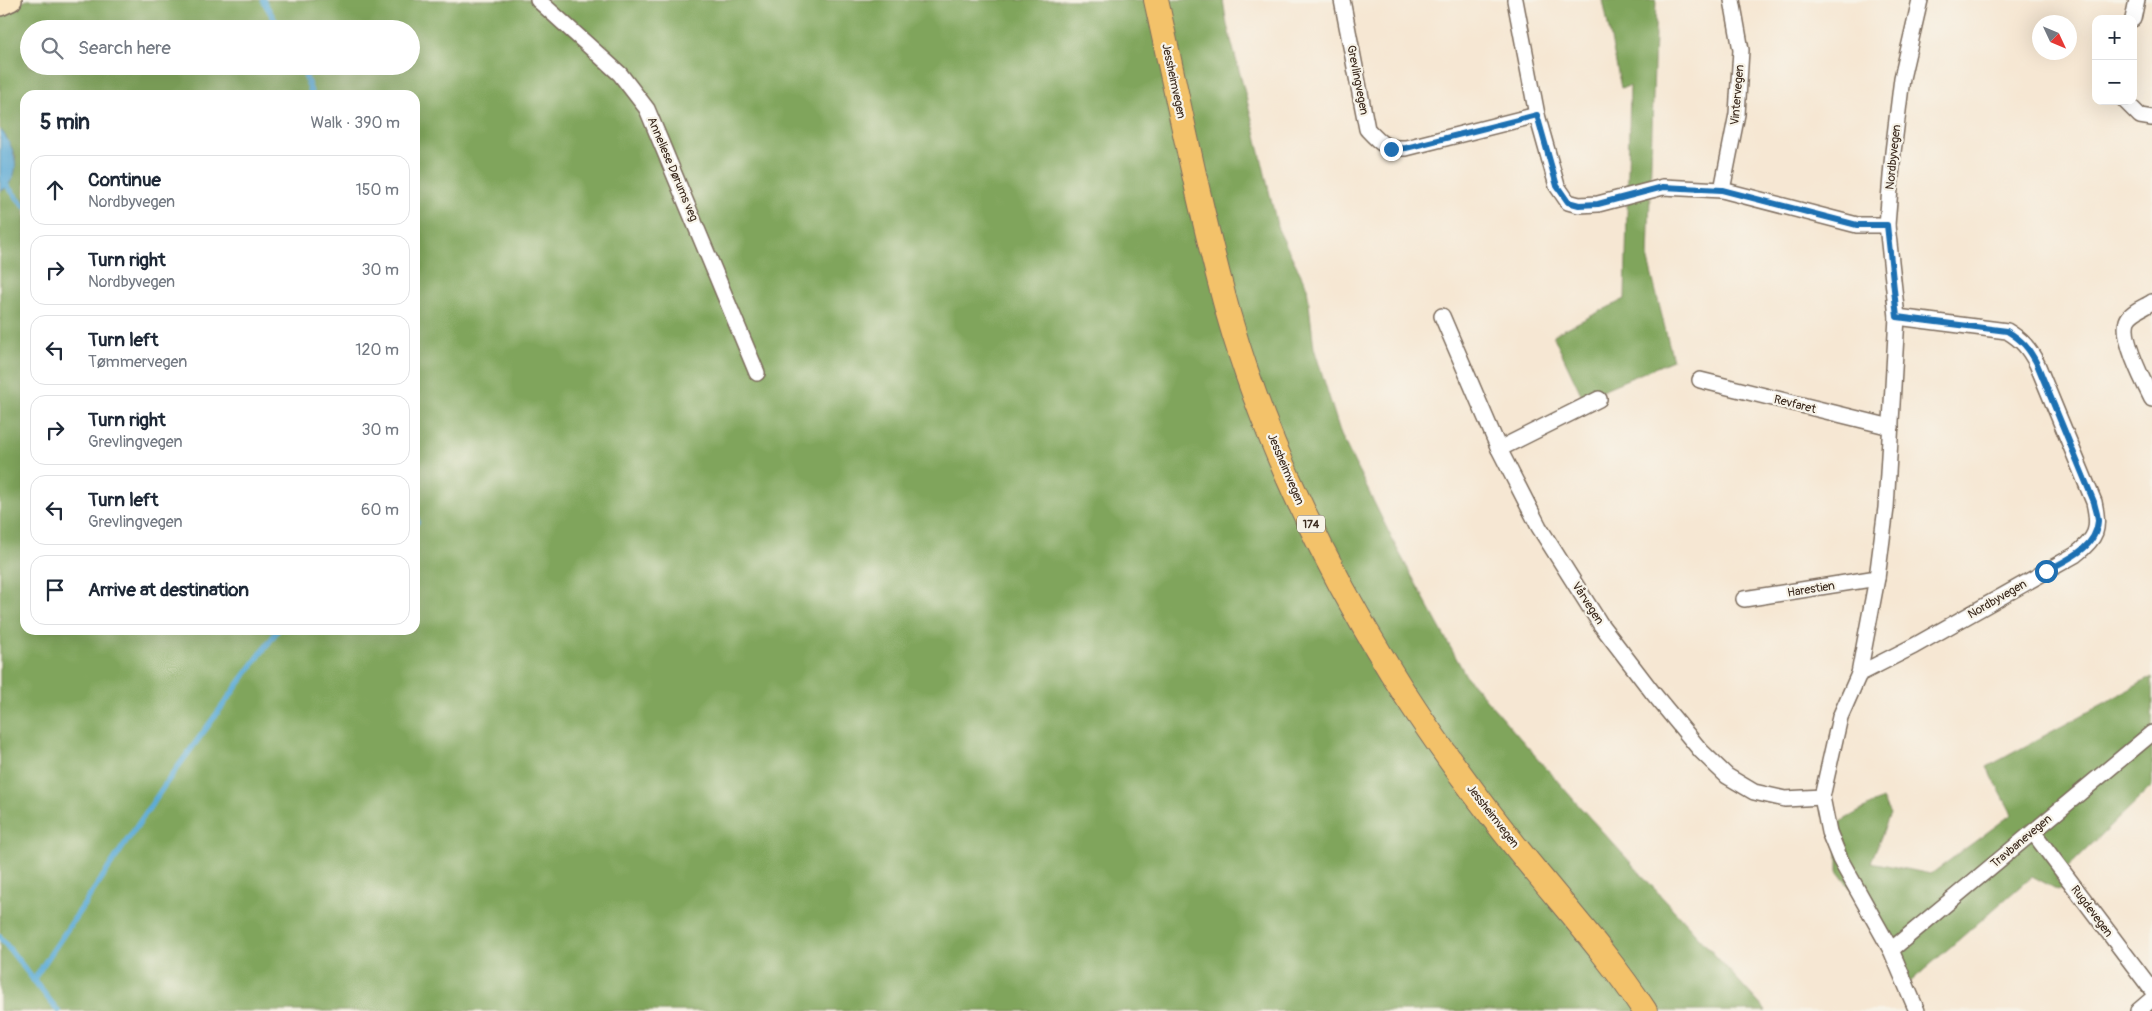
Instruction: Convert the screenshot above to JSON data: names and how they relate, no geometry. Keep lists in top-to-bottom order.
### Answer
{
  "streets": {
    "main road": ["Jessheimvegen", "174"],
    "street": [
      "Grevlingvegen",
      "Vintervegen",
      "Nordbyvegen",
      "Anneliese Dørums veg",
      "Revfaret",
      "Harestien",
      "Vårvegen",
      "Travbanevegen",
      "Rugdevegen"
    ]
  },
  "crossings": [
    ["Nordbyvegen", "Revfaret"],
    ["Nordbyvegen", "Harestien"],
    ["Nordbyvegen", "Vårvegen"],
    ["Nordbyvegen", "Travbanevegen"],
    ["Travbanevegen", "Rugdevegen"]
  ],
  "north": "bottom right",
  "page": {
    "map_buttons": ["+", "−"],
    "search": "Search here",
    "heading": ["5 min", "Walk · 390 m"],
    "list": [
      ["Continue", "Nordbyvegen", "150 m"],
      ["Turn right", "Nordbyvegen", "30 m"],
      ["Turn left", "Tømmervegen", "120 m"],
      ["Turn right", "Grevlingvegen", "30 m"],
      ["Turn left", "Grevlingvegen", "60 m"],
      "Arrive at destination"
    ]
  }
}
